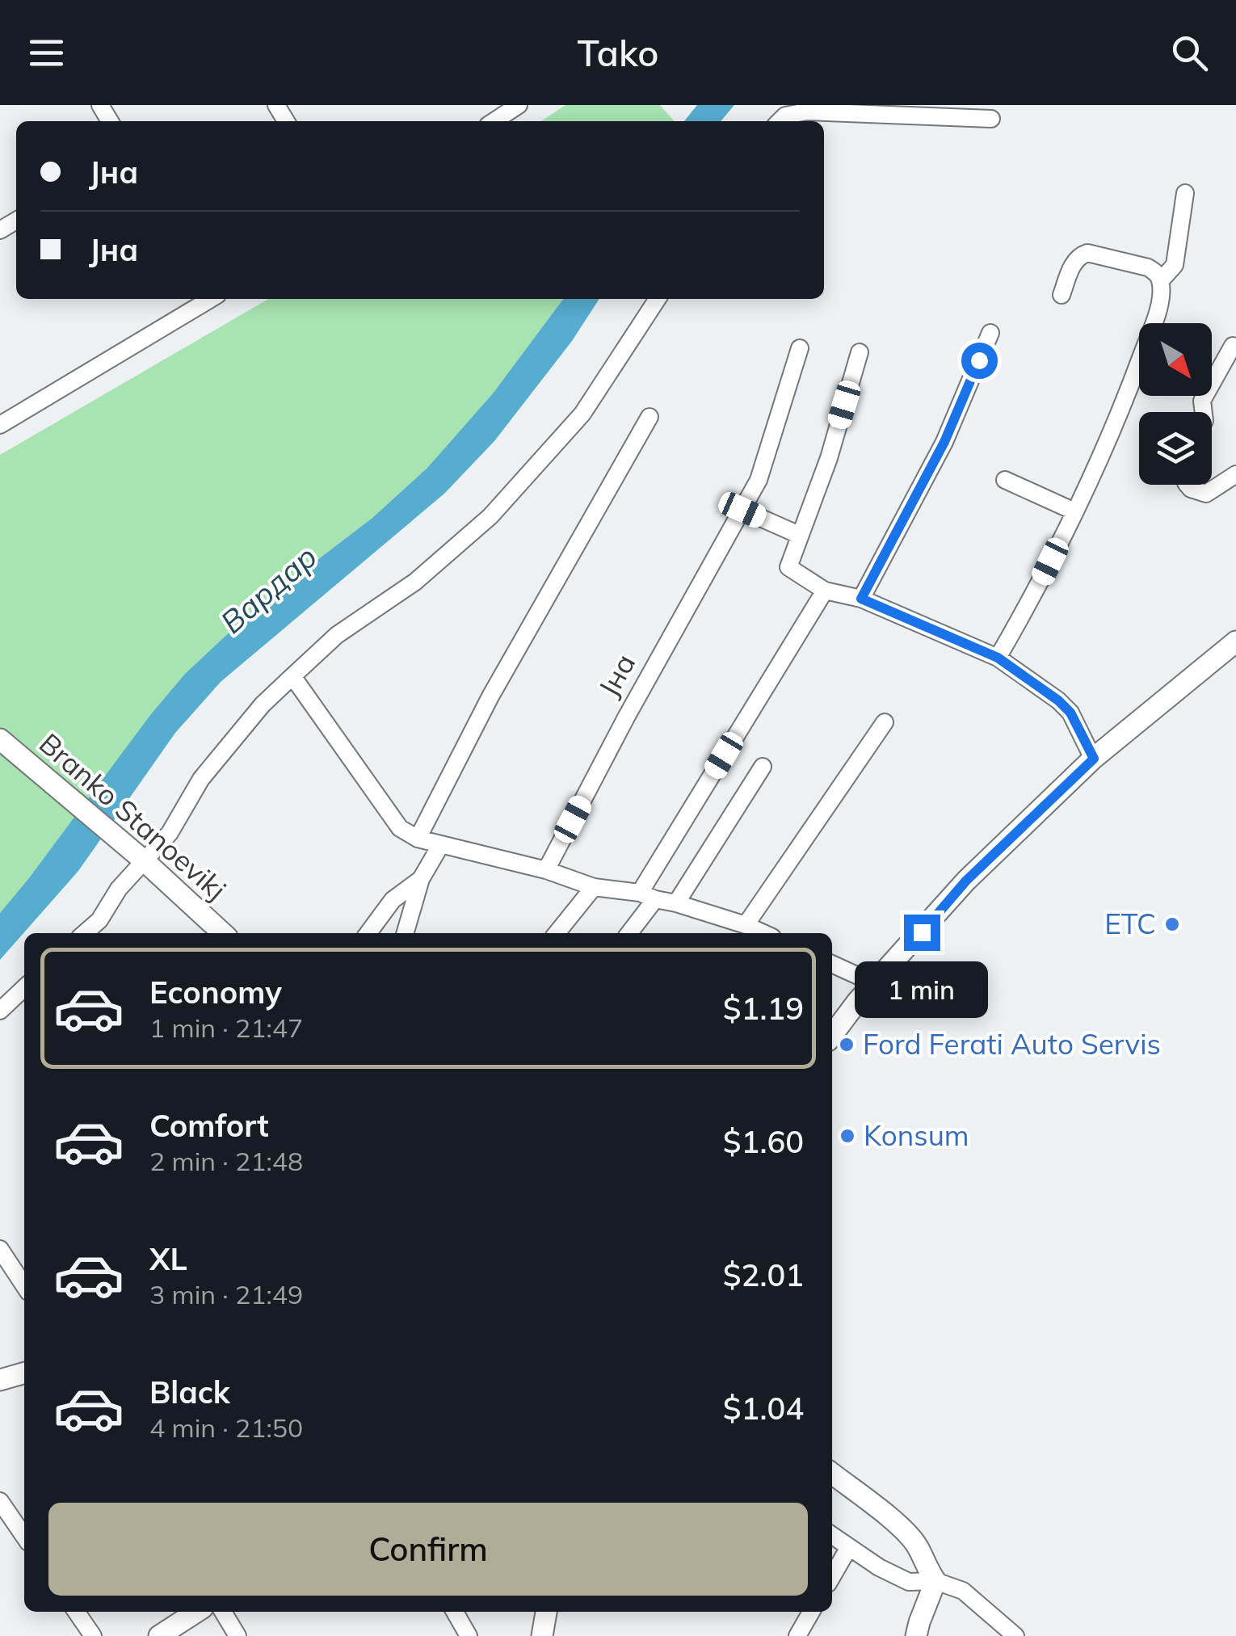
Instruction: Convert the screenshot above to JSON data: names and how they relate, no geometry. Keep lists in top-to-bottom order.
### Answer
{
  "streets": {
    "street": ["Јна", "Branko Stanoevikj"]
  },
  "water": ["Вардар"],
  "places": ["ETC", "Ford Ferati Auto Servis", "Konsum"],
  "north": "bottom right",
  "page": {
    "header": "Tako",
    "banner": ["Јна", "Јна"],
    "list": [
      {
        "name": "Economy",
        "note": "1 min · 21:47",
        "value": "$1.19"
      },
      {
        "name": "Comfort",
        "note": "2 min · 21:48",
        "value": "$1.60"
      },
      {
        "name": "XL",
        "note": "3 min · 21:49",
        "value": "$2.01"
      },
      {
        "name": "Black",
        "note": "4 min · 21:50",
        "value": "$1.04"
      }
    ],
    "bubble": "1 min",
    "buttons": "Confirm"
  }
}
